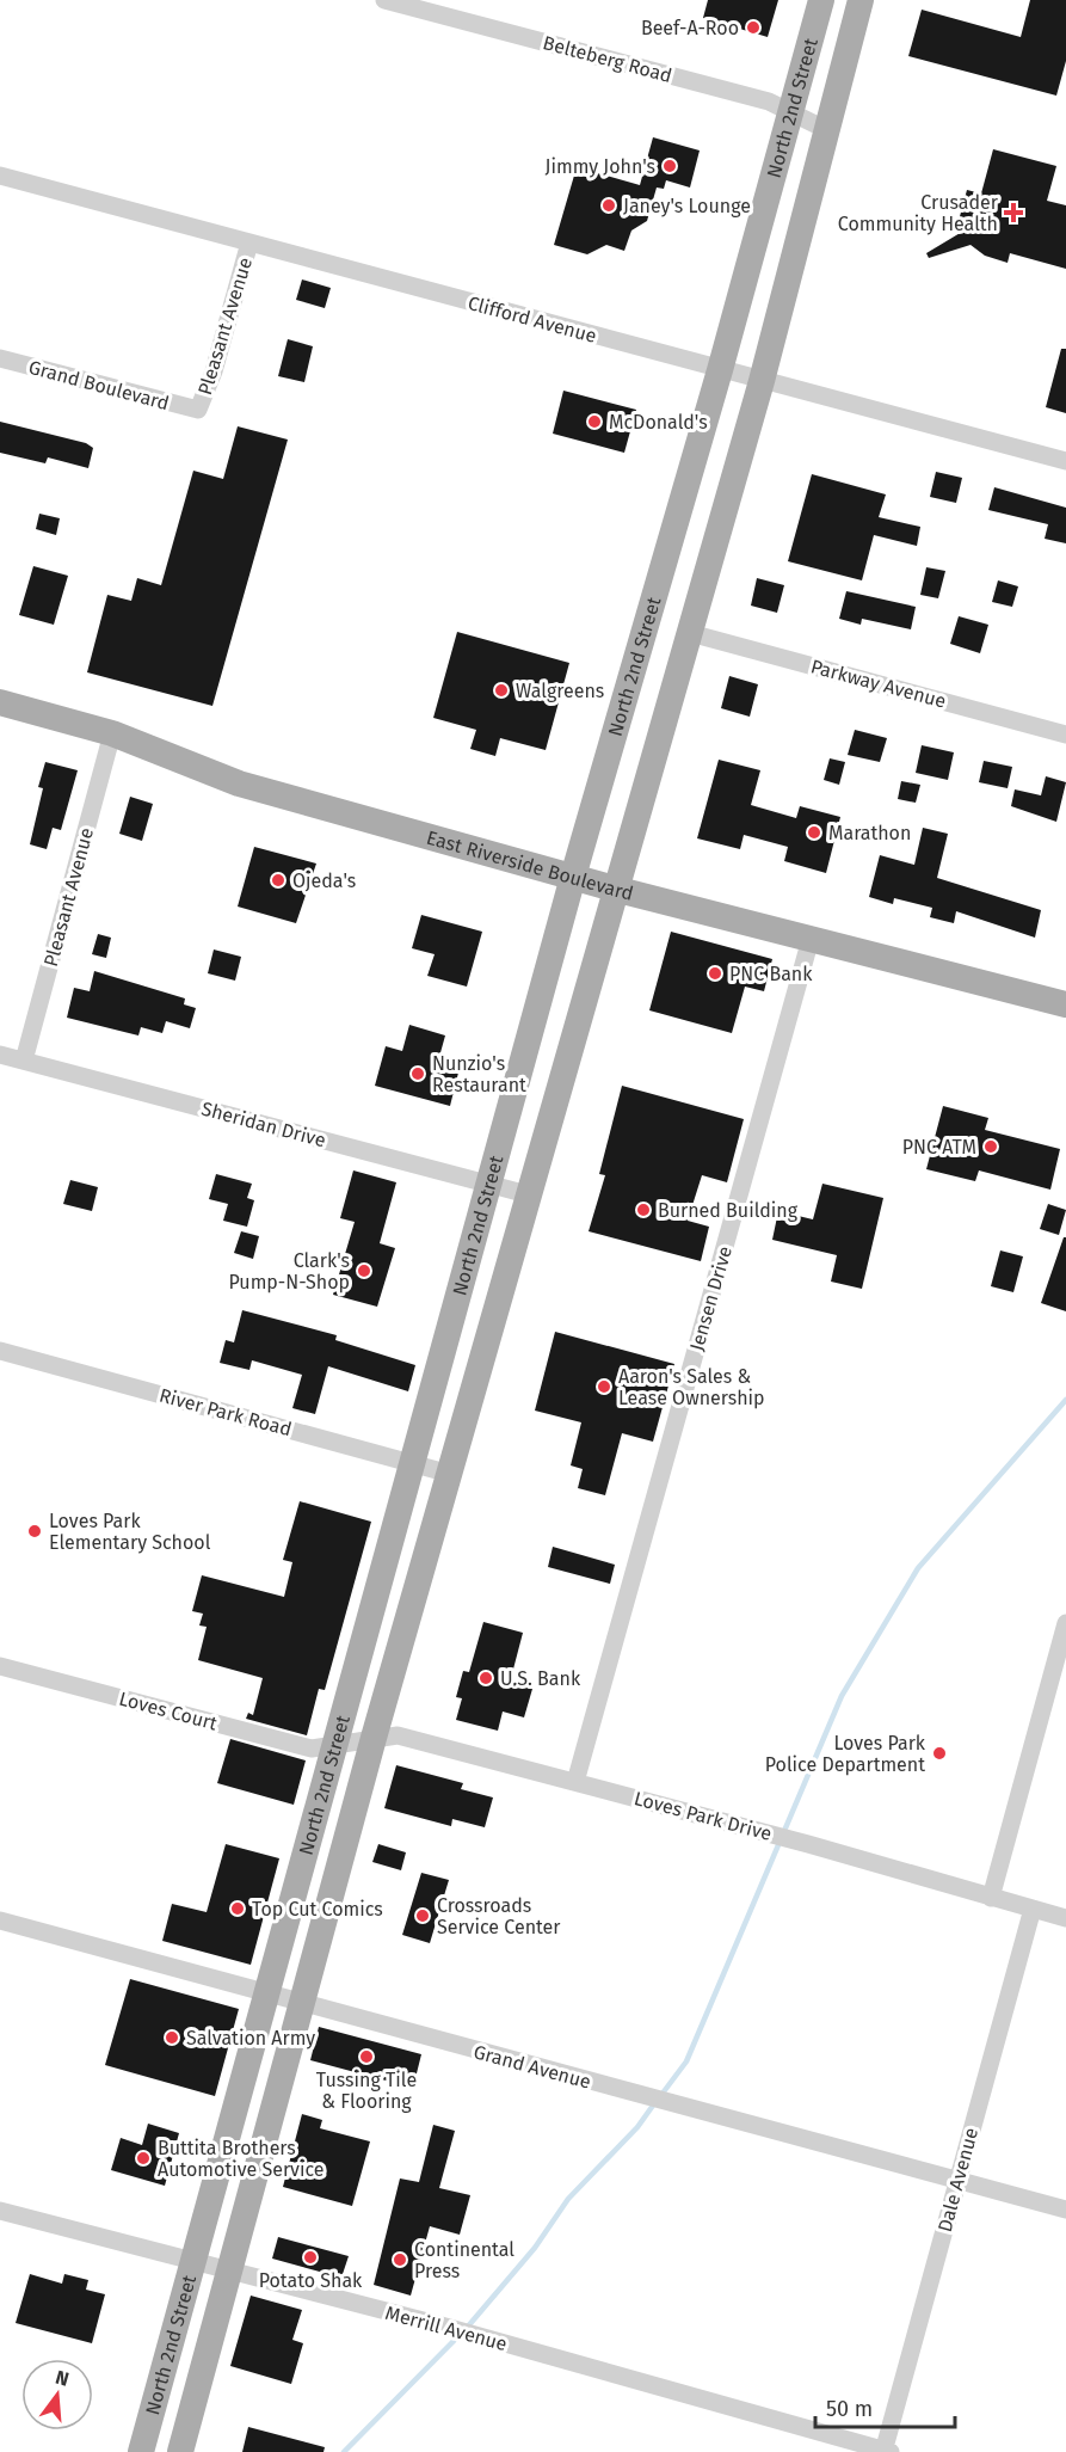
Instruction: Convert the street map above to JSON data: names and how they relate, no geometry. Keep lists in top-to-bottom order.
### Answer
{
  "streets": {
    "main road": ["North 2nd Street", "East Riverside Boulevard"],
    "street": [
      "Belteberg Road",
      "Clifford Avenue",
      "Pleasant Avenue",
      "Grand Boulevard",
      "Parkway Avenue",
      "Sheridan Drive",
      "Jensen Drive",
      "River Park Road",
      "Loves Court",
      "Loves Park Drive",
      "Grand Avenue",
      "Dale Avenue",
      "Merrill Avenue"
    ]
  },
  "crossings": [
    ["Belteberg Road", "North 2nd Street"],
    ["North 2nd Street", "Clifford Avenue"],
    ["North 2nd Street", "Parkway Avenue"],
    ["North 2nd Street", "East Riverside Boulevard"],
    ["North 2nd Street", "Sheridan Drive"],
    ["North 2nd Street", "River Park Road"],
    ["North 2nd Street", "Loves Court"],
    ["North 2nd Street", "Loves Park Drive"],
    ["North 2nd Street", "Grand Avenue"],
    ["North 2nd Street", "Merrill Avenue"],
    ["Clifford Avenue", "Pleasant Avenue"],
    ["Pleasant Avenue", "Grand Boulevard"],
    ["Pleasant Avenue", "East Riverside Boulevard"],
    ["Pleasant Avenue", "Sheridan Drive"],
    ["East Riverside Boulevard", "Jensen Drive"],
    ["Jensen Drive", "Loves Park Drive"],
    ["Loves Court", "Loves Park Drive"],
    ["Loves Park Drive", "Dale Avenue"],
    ["Grand Avenue", "Dale Avenue"],
    ["Dale Avenue", "Merrill Avenue"]
  ],
  "places": {
    "other": [
      "Beef-A-Roo",
      "Jimmy John's",
      "Janey's Lounge",
      "McDonald's",
      "Walgreens",
      "Marathon",
      "Ojeda's",
      "PNC Bank",
      "Nunzio's Restaurant",
      "PNC ATM",
      "Burned Building",
      "Clark's Pump-N-Shop",
      "Aaron's Sales & Lease Ownership",
      "Loves Park Elementary School",
      "U.S. Bank",
      "Loves Park Police Department",
      "Top Cut Comics",
      "Crossroads Service Center",
      "Salvation Army",
      "Tussing Tile & Flooring",
      "Buttita Brothers Automotive Service",
      "Potato Shak",
      "Continental Press"
    ],
    "health": ["Crusader Community Health"]
  },
  "scale_bar": "50 m",
  "north": "top"
}
